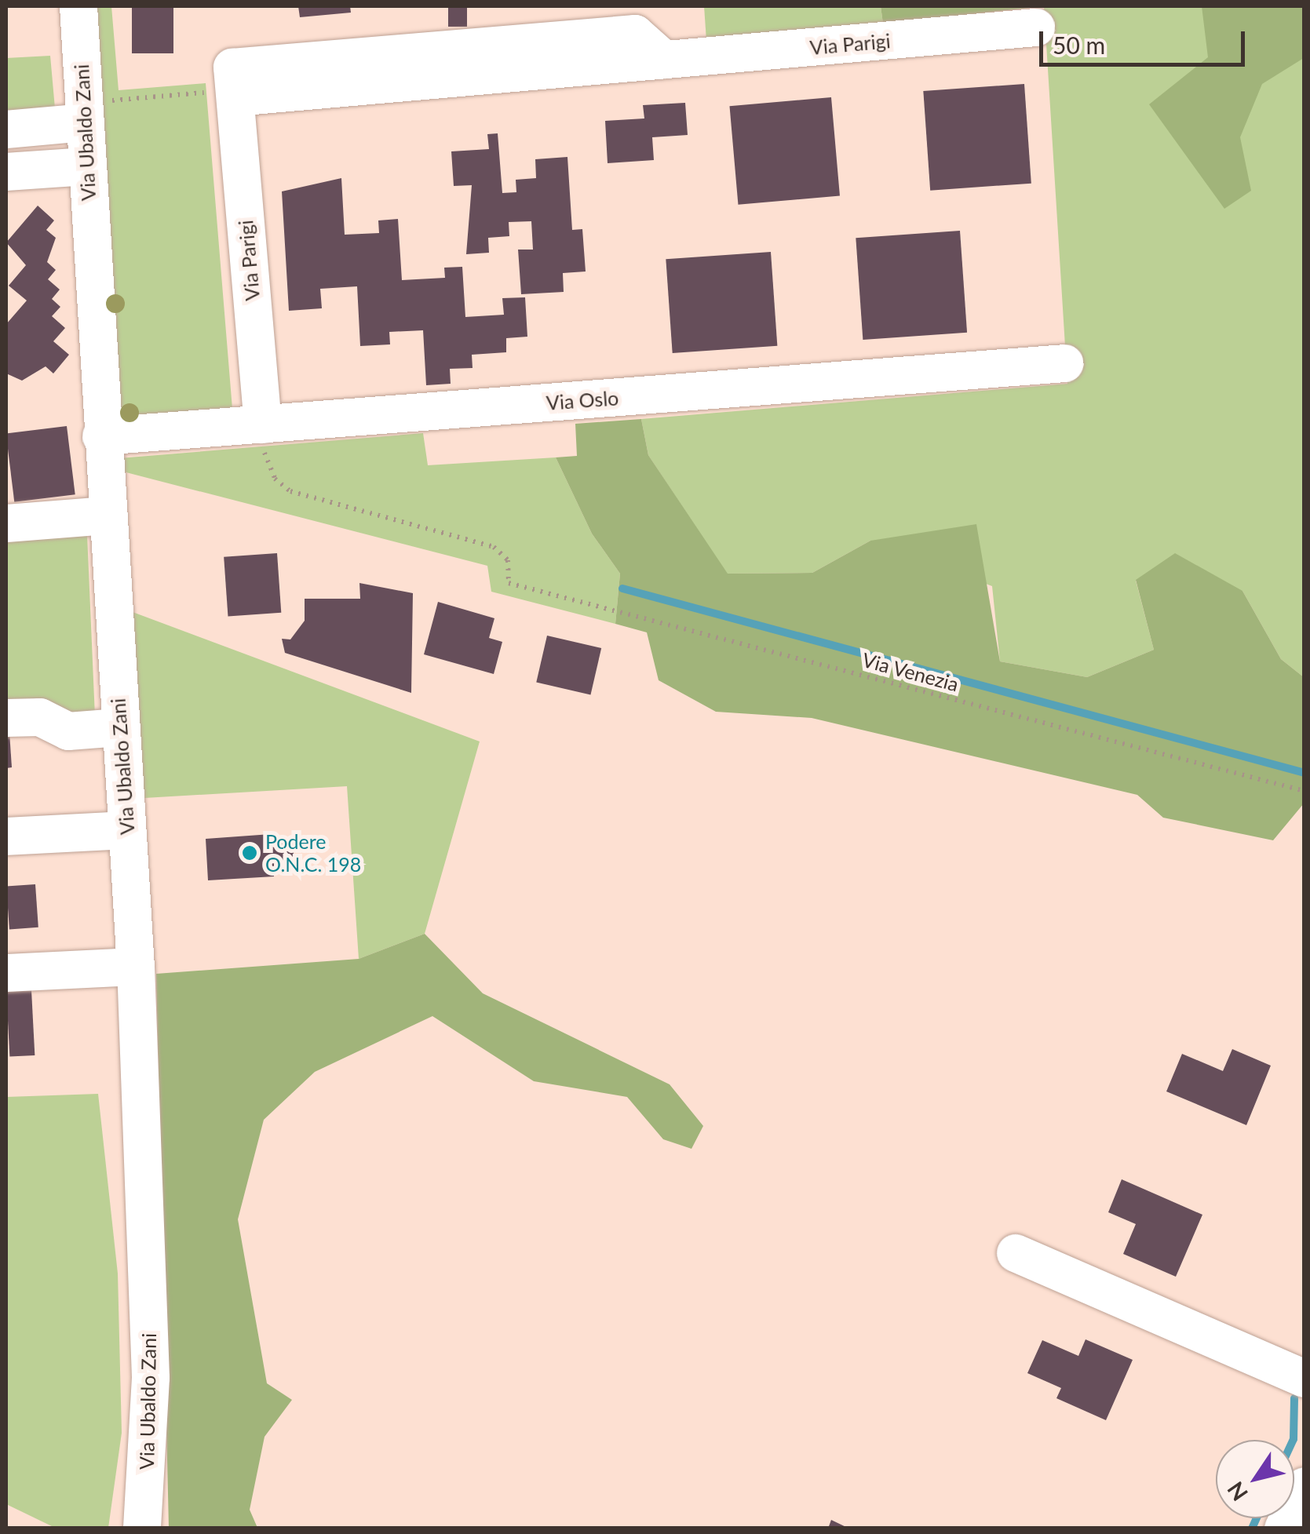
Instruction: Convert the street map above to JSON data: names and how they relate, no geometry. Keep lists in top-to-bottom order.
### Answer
{
  "streets": {
    "street": ["Via Parigi", "Via Ubaldo Zani", "Via Oslo"],
    "path": ["Via Venezia"]
  },
  "crossings": [
    ["Via Parigi", "Via Oslo"],
    ["Via Parigi", "Via Venezia"],
    ["Via Ubaldo Zani", "Via Oslo"],
    ["Via Oslo", "Via Venezia"]
  ],
  "places": ["Podere O.N.C. 198"],
  "scale_bar": "50 m",
  "north": "bottom left"
}
